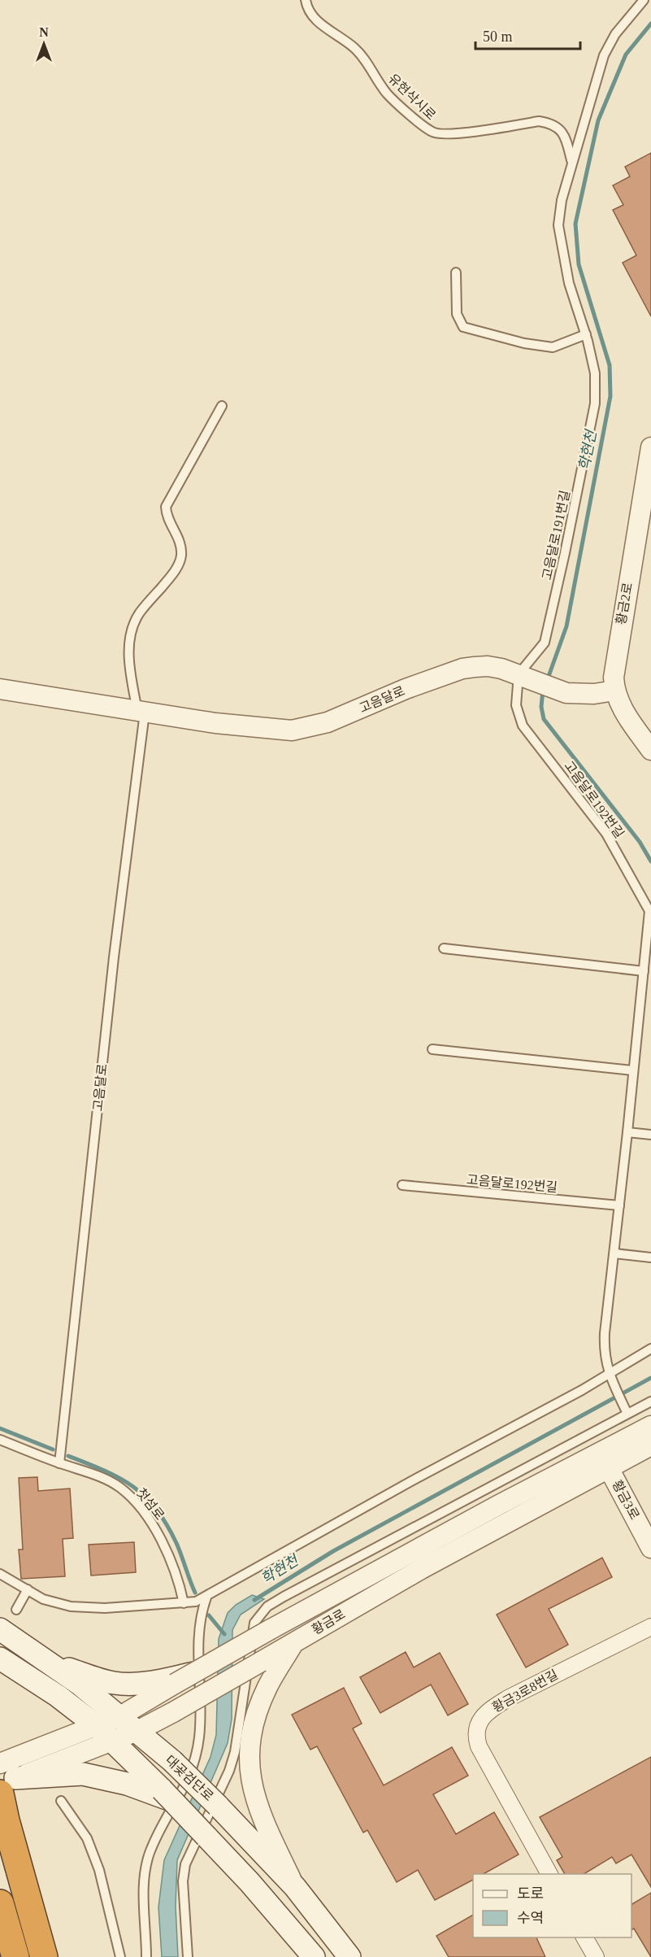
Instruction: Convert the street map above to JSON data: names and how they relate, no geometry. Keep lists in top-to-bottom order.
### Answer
{
  "streets": {
    "main road": ["대곶검단로"],
    "street": [
      "황금2로",
      "고음달로",
      "황금3로",
      "황금로",
      "황금3로8번길"
    ],
    "lane": [
      "유현삭시로",
      "고음달로191번길",
      "고음달로192번길",
      "첫섬로"
    ]
  },
  "crossings": [
    ["유현삭시로", "고음달로191번길"],
    ["고음달로191번길", "고음달로"],
    ["고음달로191번길", "고음달로192번길"],
    ["황금2로", "고음달로"],
    ["고음달로", "고음달로192번길"],
    ["고음달로", "첫섬로"],
    ["황금3로", "황금로"],
    ["황금로", "대곶검단로"]
  ],
  "water": ["학현천"],
  "legend": ["도로", "수역"],
  "scale_bar": "50 m",
  "north": "top"
}
